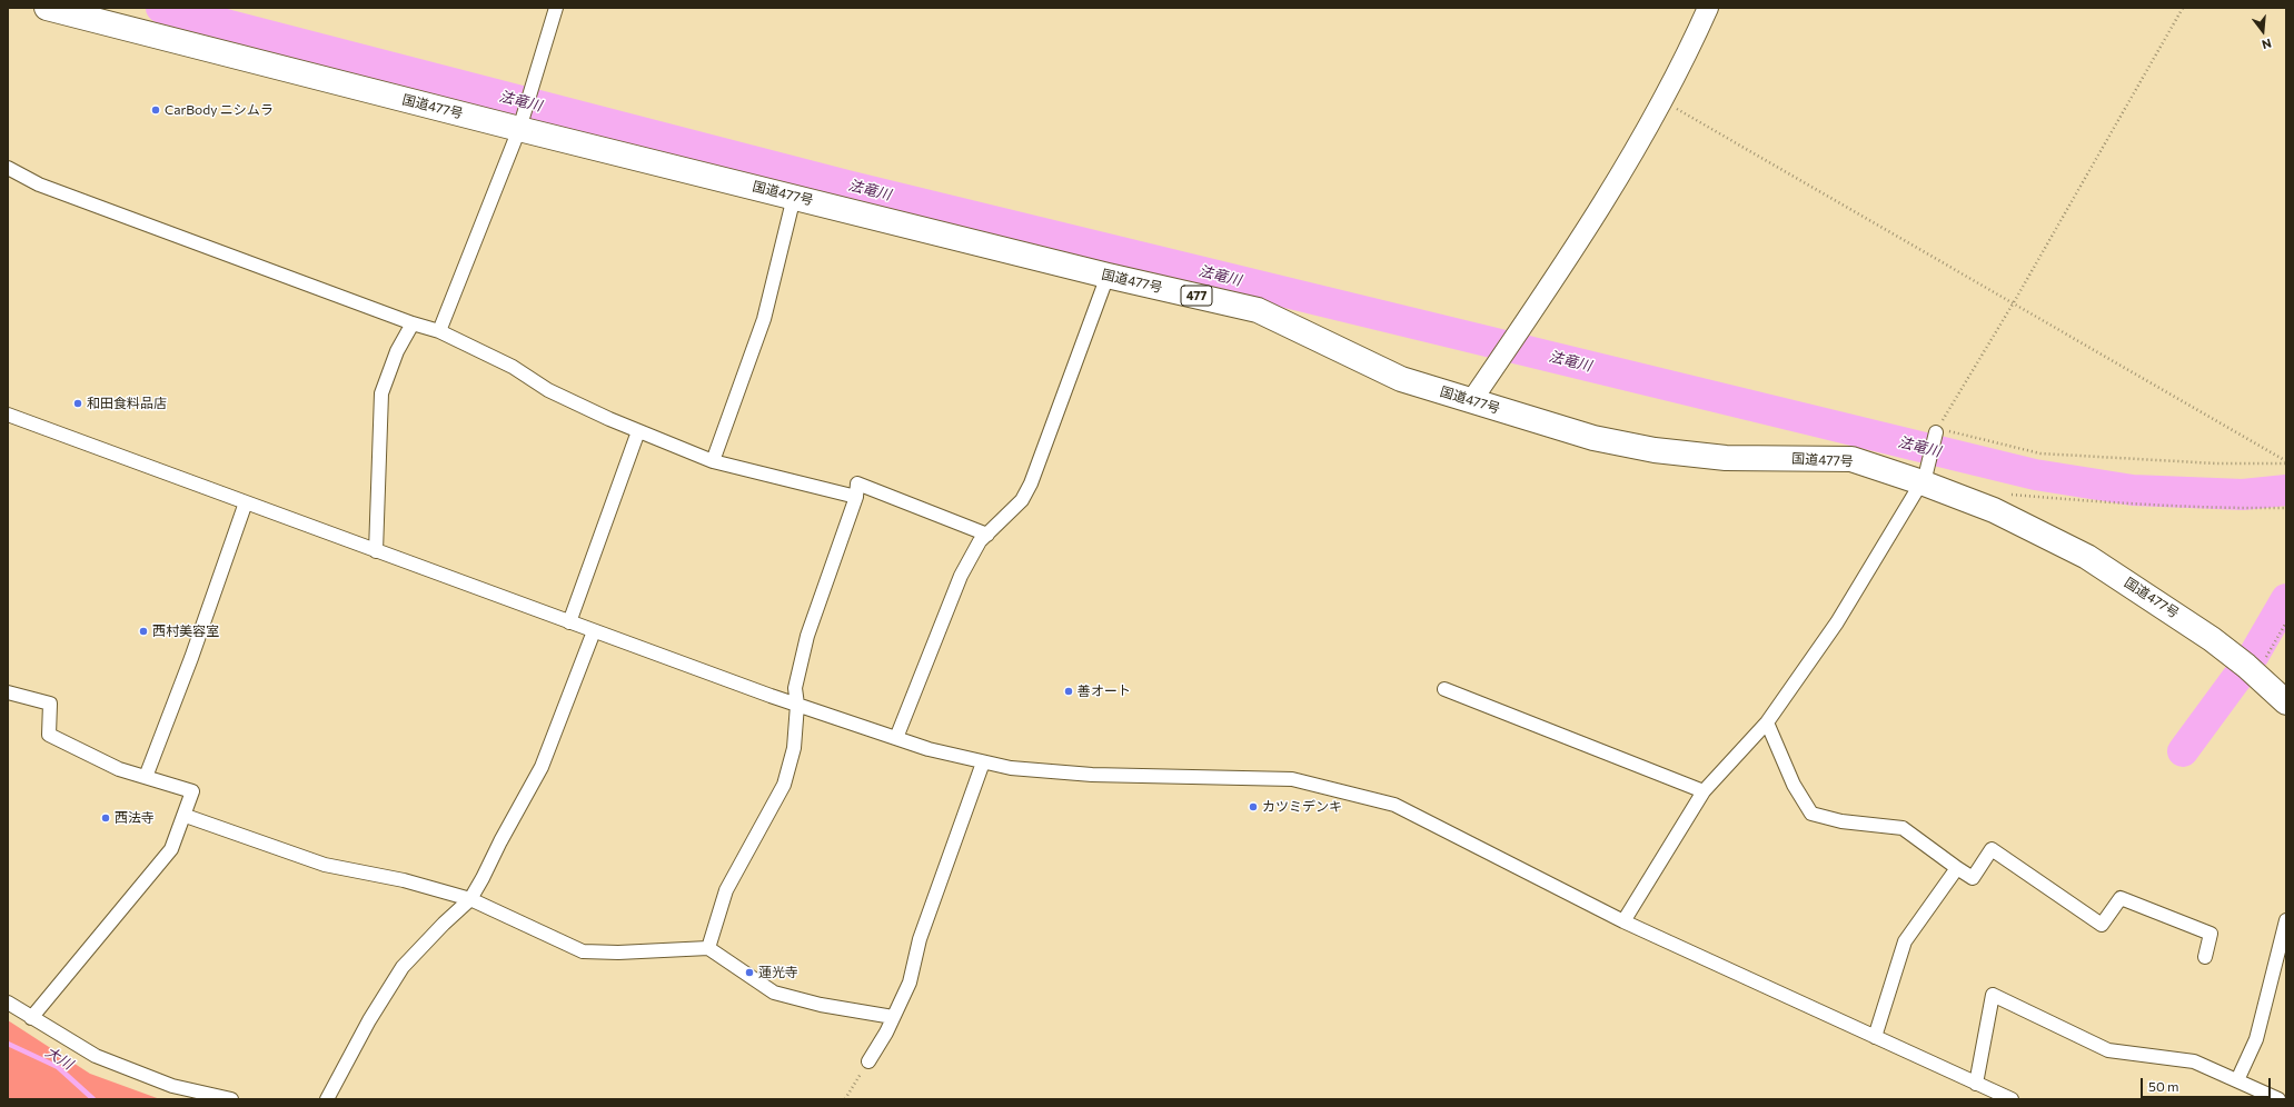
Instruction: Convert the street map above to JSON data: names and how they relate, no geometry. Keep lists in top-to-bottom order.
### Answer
{
  "streets": {
    "highway": ["国道477号", "477"]
  },
  "water": ["法竜川", "大川"],
  "places": [
    "CarBody ニシムラ",
    "和田食料品店",
    "西村美容室",
    "善オート",
    "カツミデンキ",
    "西法寺",
    "蓮光寺"
  ],
  "scale_bar": "50 m",
  "north": "bottom"
}
